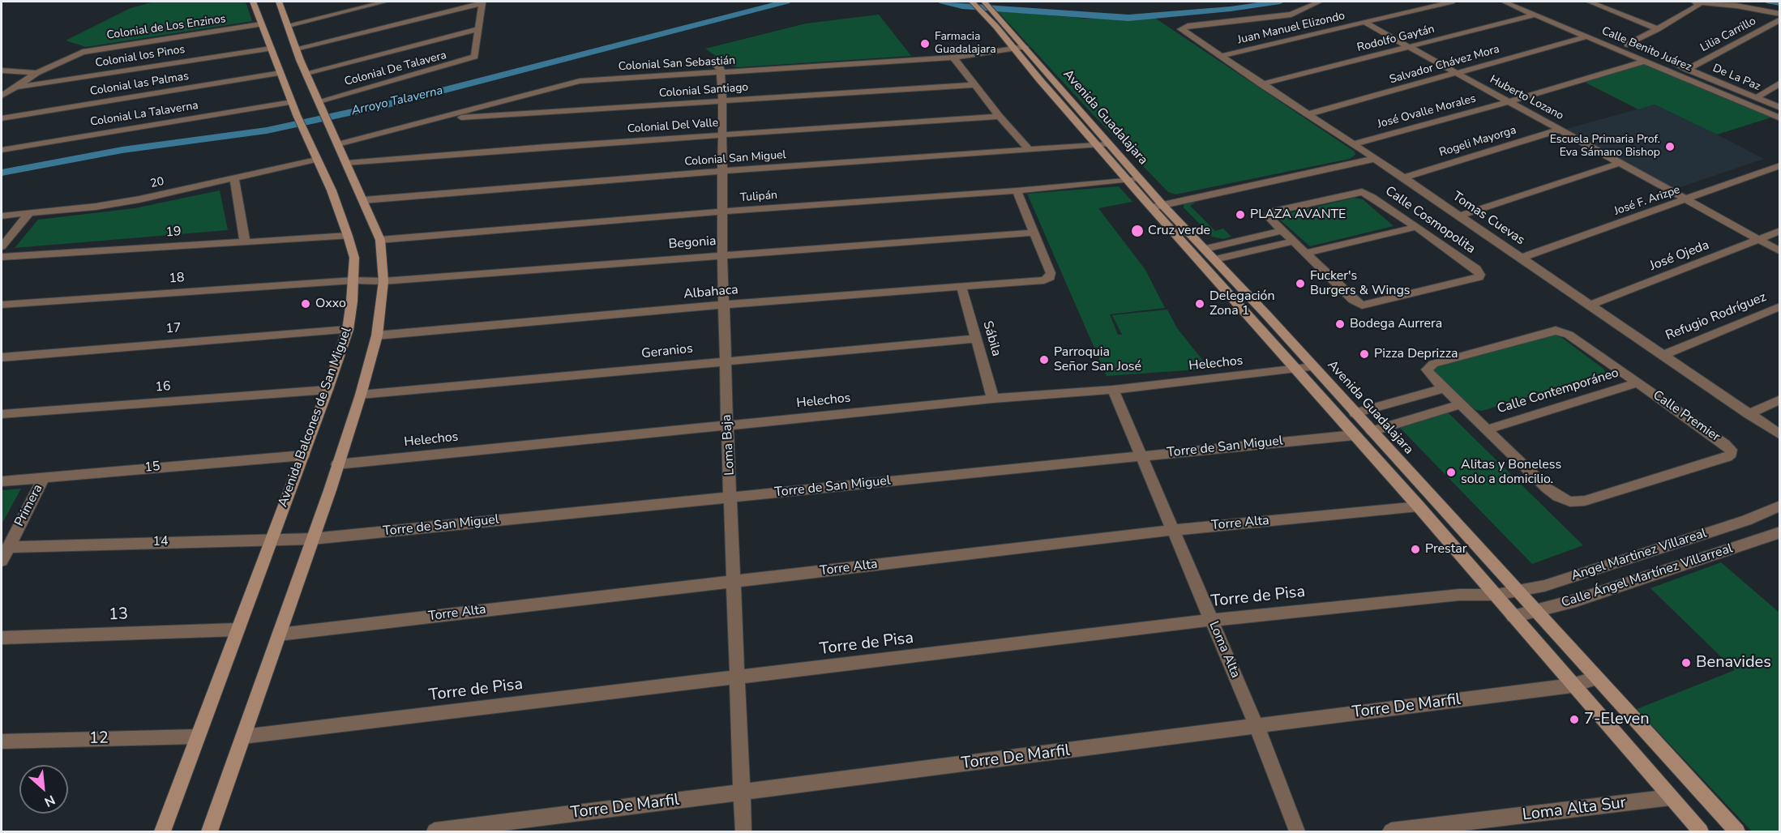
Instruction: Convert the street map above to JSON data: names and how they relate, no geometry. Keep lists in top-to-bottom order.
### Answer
{
  "streets": {
    "street": [
      "Colonial de Los Enzinos",
      "Juan Manuel Elizondo",
      "Lilia Carrillo",
      "Rodolfo Gaytán",
      "Calle Benito Juárez",
      "Colonial los Pinos",
      "Colonial San Sebastián",
      "Salvador Chávez Mora",
      "Colonial De Talavera",
      "De La Paz",
      "Colonial las Palmas",
      "Colonial Santiago",
      "Huberto Lozano",
      "José Ovalle Morales",
      "Colonial La Talaverna",
      "Avenida Guadalajara",
      "Colonial Del Valle",
      "Rogeli Mayorga",
      "Colonial San Miguel",
      "20",
      "Tulipán",
      "José F. Arizpe",
      "Tomas Cuevas",
      "Calle Cosmopolita",
      "19",
      "Begonia",
      "José Ojeda",
      "18",
      "Albahaca",
      "Refugio Rodríguez",
      "17",
      "Sábila",
      "Geranios",
      "Helechos",
      "16",
      "Calle Contemporáneo",
      "Calle Premier",
      "Avenida Balcones de San Miguel",
      "Loma Baja",
      "Torre de San Miguel",
      "15",
      "Primera",
      "Torre Alta",
      "14",
      "Angel Martinez Villareal",
      "Calle Ángel Martínez Villarreal",
      "Torre de Pisa",
      "13",
      "Loma Alta",
      "Torre De Marfil",
      "12",
      "Loma Alta Sur"
    ]
  },
  "crossings": [
    ["Colonial de Los Enzinos", "Colonial los Pinos"],
    ["Colonial de Los Enzinos", "Avenida Balcones de San Miguel"],
    ["Juan Manuel Elizondo", "Huberto Lozano"],
    ["Juan Manuel Elizondo", "Tomas Cuevas"],
    ["Lilia Carrillo", "De La Paz"],
    ["Rodolfo Gaytán", "Calle Benito Juárez"],
    ["Rodolfo Gaytán", "Huberto Lozano"],
    ["Rodolfo Gaytán", "Tomas Cuevas"],
    ["Calle Benito Juárez", "Salvador Chávez Mora"],
    ["Calle Benito Juárez", "José Ovalle Morales"],
    ["Colonial los Pinos", "Avenida Balcones de San Miguel"],
    ["Colonial San Sebastián", "Colonial Santiago"],
    ["Colonial San Sebastián", "Avenida Guadalajara"],
    ["Colonial San Sebastián", "Avenida Balcones de San Miguel"],
    ["Colonial San Sebastián", "Loma Baja"],
    ["Salvador Chávez Mora", "Huberto Lozano"],
    ["Salvador Chávez Mora", "Tomas Cuevas"],
    ["Colonial De Talavera", "Avenida Balcones de San Miguel"],
    ["Colonial las Palmas", "Avenida Balcones de San Miguel"],
    ["Colonial Santiago", "Loma Baja"],
    ["Huberto Lozano", "José Ovalle Morales"],
    ["Huberto Lozano", "Rogeli Mayorga"],
    ["Huberto Lozano", "José F. Arizpe"],
    ["Huberto Lozano", "José Ojeda"],
    ["José Ovalle Morales", "Tomas Cuevas"],
    ["Colonial La Talaverna", "Avenida Balcones de San Miguel"],
    ["Avenida Guadalajara", "Colonial San Miguel"],
    ["Avenida Guadalajara", "Tulipán"],
    ["Avenida Guadalajara", "Helechos"],
    ["Avenida Guadalajara", "Torre de San Miguel"],
    ["Avenida Guadalajara", "Torre Alta"],
    ["Avenida Guadalajara", "Angel Martinez Villareal"],
    ["Avenida Guadalajara", "Calle Ángel Martínez Villarreal"],
    ["Avenida Guadalajara", "Torre de Pisa"],
    ["Avenida Guadalajara", "Torre De Marfil"],
    ["Avenida Guadalajara", "Loma Alta Sur"],
    ["Colonial Del Valle", "Avenida Balcones de San Miguel"],
    ["Colonial Del Valle", "Loma Baja"],
    ["Rogeli Mayorga", "Tomas Cuevas"],
    ["Colonial San Miguel", "Avenida Balcones de San Miguel"],
    ["Colonial San Miguel", "Loma Baja"],
    ["20", "Avenida Balcones de San Miguel"],
    ["Tulipán", "Avenida Balcones de San Miguel"],
    ["Tulipán", "Loma Baja"],
    ["José F. Arizpe", "Tomas Cuevas"],
    ["Tomas Cuevas", "José Ojeda"],
    ["Tomas Cuevas", "Refugio Rodríguez"],
    ["19", "Avenida Balcones de San Miguel"],
    ["Begonia", "18"],
    ["Begonia", "Albahaca"],
    ["Begonia", "Avenida Balcones de San Miguel"],
    ["Begonia", "Loma Baja"],
    ["18", "Avenida Balcones de San Miguel"],
    ["Albahaca", "Sábila"],
    ["Albahaca", "Avenida Balcones de San Miguel"],
    ["Albahaca", "Loma Baja"],
    ["17", "Avenida Balcones de San Miguel"],
    ["Sábila", "Geranios"],
    ["Sábila", "Helechos"],
    ["Geranios", "Avenida Balcones de San Miguel"],
    ["Geranios", "Loma Baja"],
    ["Helechos", "Avenida Balcones de San Miguel"],
    ["Helechos", "Loma Baja"],
    ["Helechos", "Loma Alta"],
    ["16", "Avenida Balcones de San Miguel"],
    ["Calle Contemporáneo", "Calle Premier"],
    ["Avenida Balcones de San Miguel", "Torre de San Miguel"],
    ["Avenida Balcones de San Miguel", "15"],
    ["Avenida Balcones de San Miguel", "Torre Alta"],
    ["Avenida Balcones de San Miguel", "14"],
    ["Avenida Balcones de San Miguel", "Torre de Pisa"],
    ["Avenida Balcones de San Miguel", "13"],
    ["Avenida Balcones de San Miguel", "12"],
    ["Loma Baja", "Torre de San Miguel"],
    ["Loma Baja", "Torre Alta"],
    ["Loma Baja", "Torre de Pisa"],
    ["Loma Baja", "Torre De Marfil"],
    ["Torre de San Miguel", "14"],
    ["Torre de San Miguel", "Loma Alta"],
    ["15", "Primera"],
    ["Primera", "14"],
    ["Torre Alta", "Loma Alta"],
    ["Angel Martinez Villareal", "Torre de Pisa"],
    ["Torre de Pisa", "Loma Alta"],
    ["Loma Alta", "Torre De Marfil"]
  ],
  "water": ["Arroyo Talaverna"],
  "places": [
    "Farmacia Guadalajara",
    "Escuela Primaria Prof. Eva Sámano Bishop",
    "PLAZA AVANTE",
    "Cruz verde",
    "Fucker's Burgers & Wings",
    "Oxxo",
    "Delegación Zona 1",
    "Bodega Aurrera",
    "Pizza Deprizza",
    "Parroquia Señor San José",
    "Alitas y Boneless solo a domicilio.",
    "Prestar",
    "Benavides",
    "7-Eleven"
  ],
  "north": "bottom right"
}
